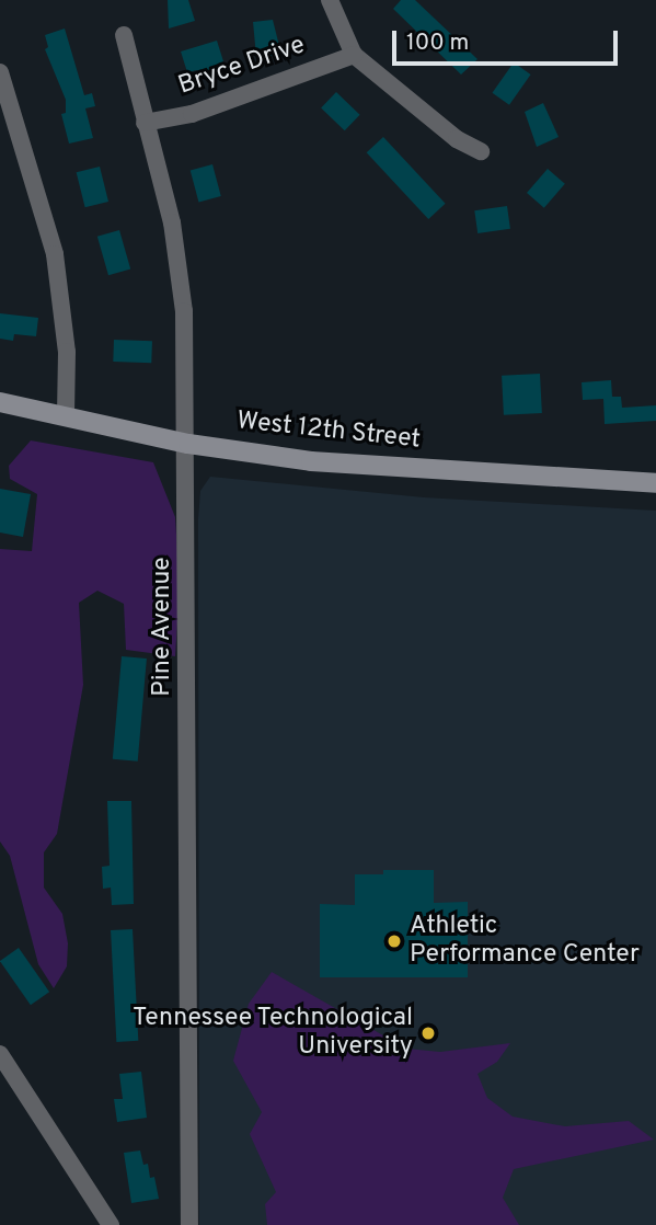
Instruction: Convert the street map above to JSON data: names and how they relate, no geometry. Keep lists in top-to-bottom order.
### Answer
{
  "streets": {
    "main road": ["West 12th Street"],
    "street": ["Bryce Drive", "Pine Avenue"]
  },
  "crossings": [
    ["Bryce Drive", "Pine Avenue"],
    ["West 12th Street", "Pine Avenue"]
  ],
  "places": ["Athletic Performance Center", "Tennessee Technological University"],
  "scale_bar": "100 m"
}
